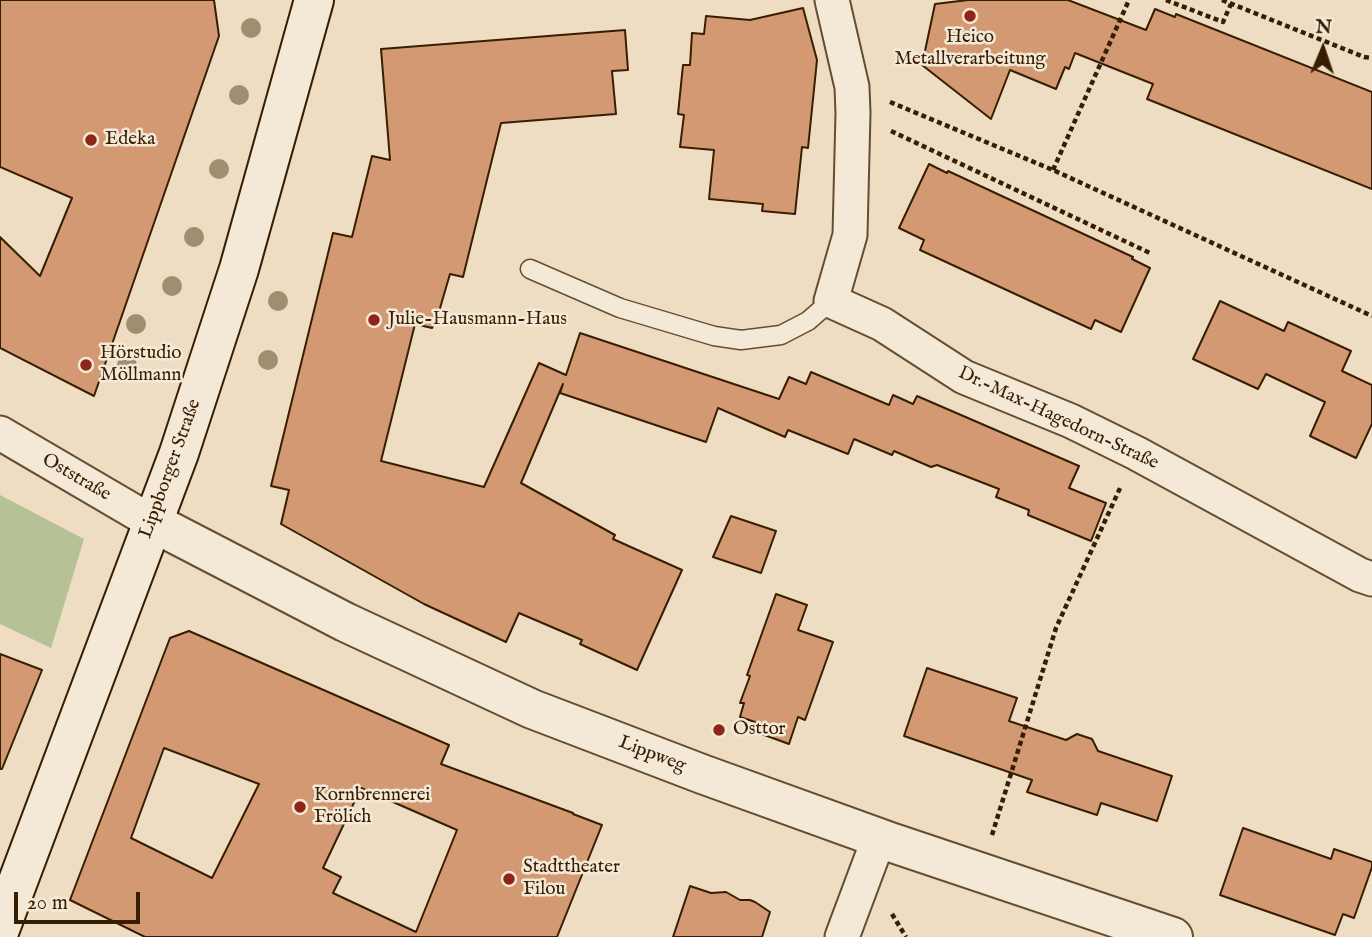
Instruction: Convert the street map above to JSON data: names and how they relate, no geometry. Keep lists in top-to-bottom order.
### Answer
{
  "streets": {
    "street": [
      "Dr.-Max-Hagedorn-Straße",
      "Lippborger Straße",
      "Oststraße",
      "Lippweg"
    ]
  },
  "crossings": [
    ["Lippborger Straße", "Oststraße"],
    ["Lippborger Straße", "Lippweg"],
    ["Oststraße", "Lippweg"]
  ],
  "places": [
    "Heico Metallverarbeitung",
    "Edeka",
    "Julie-Hausmann-Haus",
    "Hörstudio Möllmann",
    "Osttor",
    "Kornbrennerei Frölich",
    "Stadttheater Filou"
  ],
  "scale_bar": "20 m",
  "north": "top"
}
